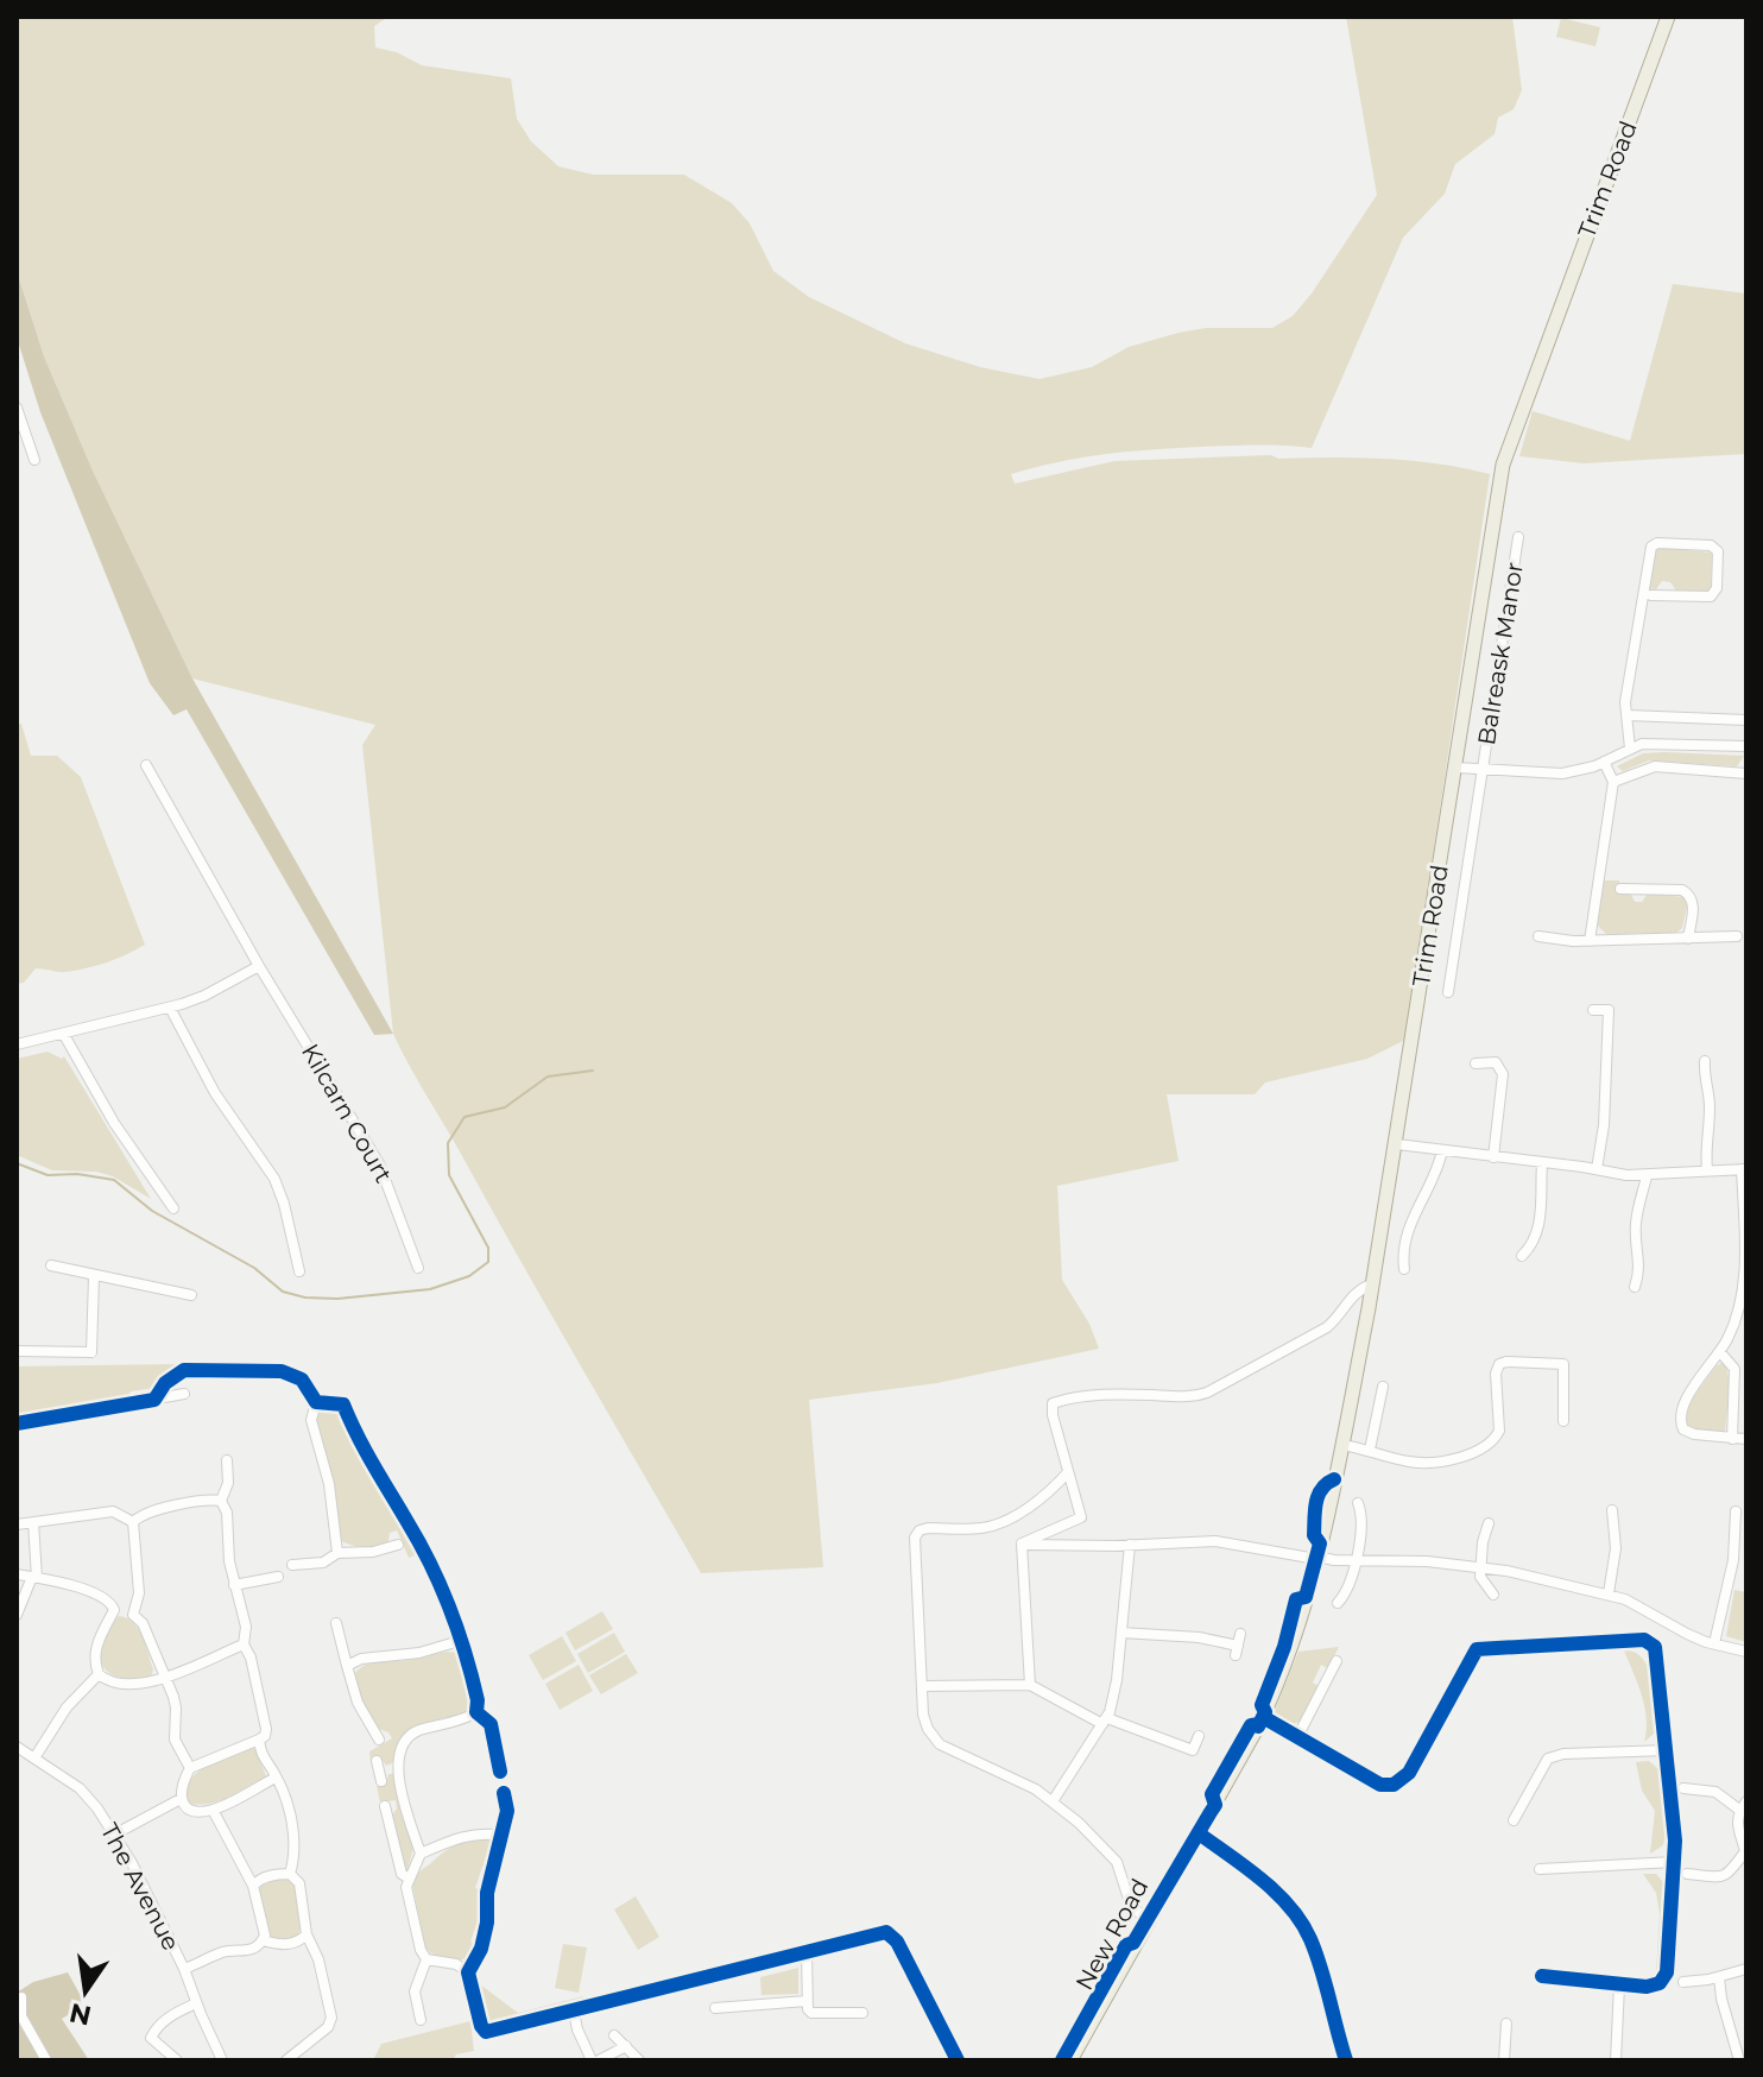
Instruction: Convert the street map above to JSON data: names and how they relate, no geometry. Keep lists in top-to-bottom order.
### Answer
{
  "streets": {
    "main road": ["Trim Road", "New Road"],
    "street": ["Balreask Manor", "Kilcarn Court", "The Avenue"]
  },
  "crossings": [
    ["Trim Road", "Balreask Manor"],
    ["Trim Road", "New Road"]
  ],
  "north": "bottom"
}
